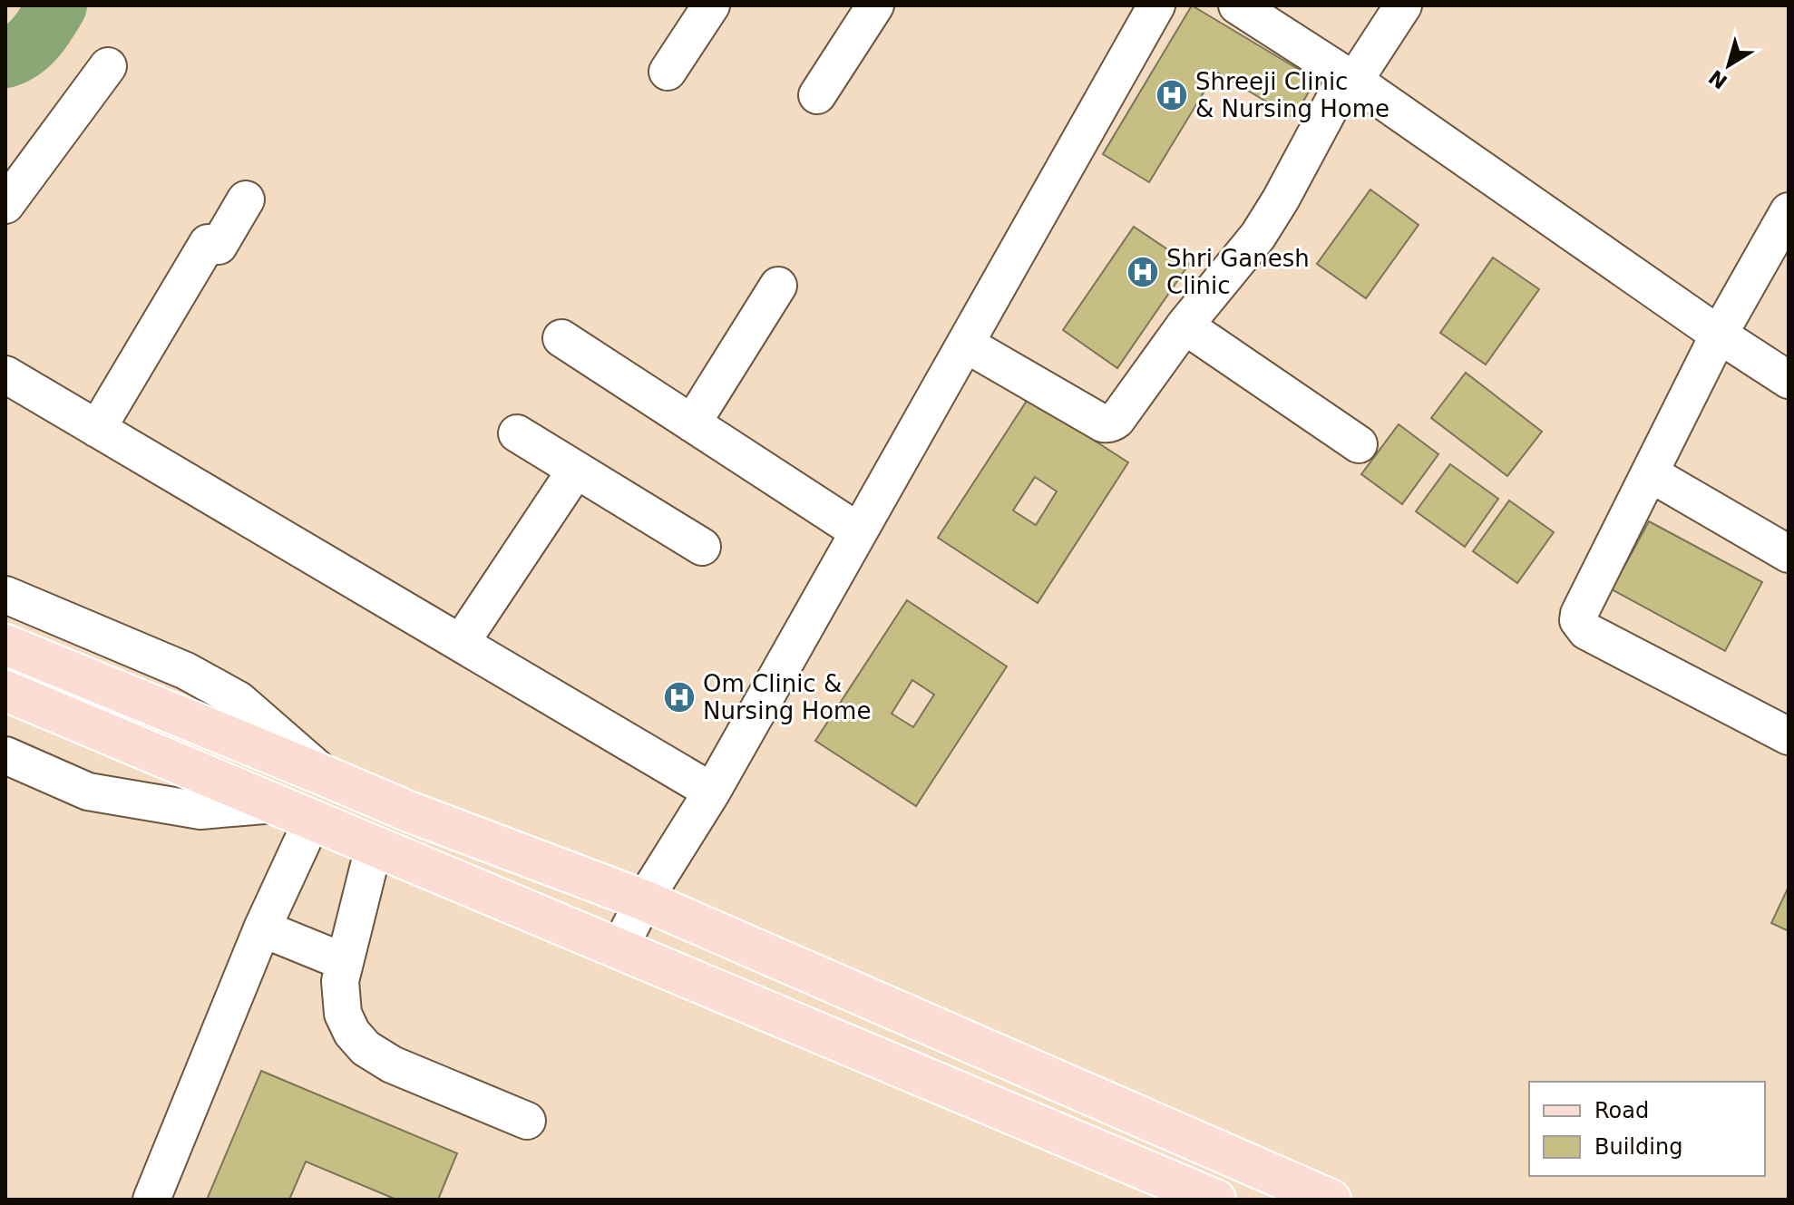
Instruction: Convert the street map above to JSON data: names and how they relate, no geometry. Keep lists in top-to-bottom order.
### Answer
{
  "places": {
    "hospital": ["Shreeji Clinic & Nursing Home", "Shri Ganesh Clinic", "Om Clinic & Nursing Home"]
  },
  "legend": ["Road", "Building"],
  "north": "bottom left"
}
